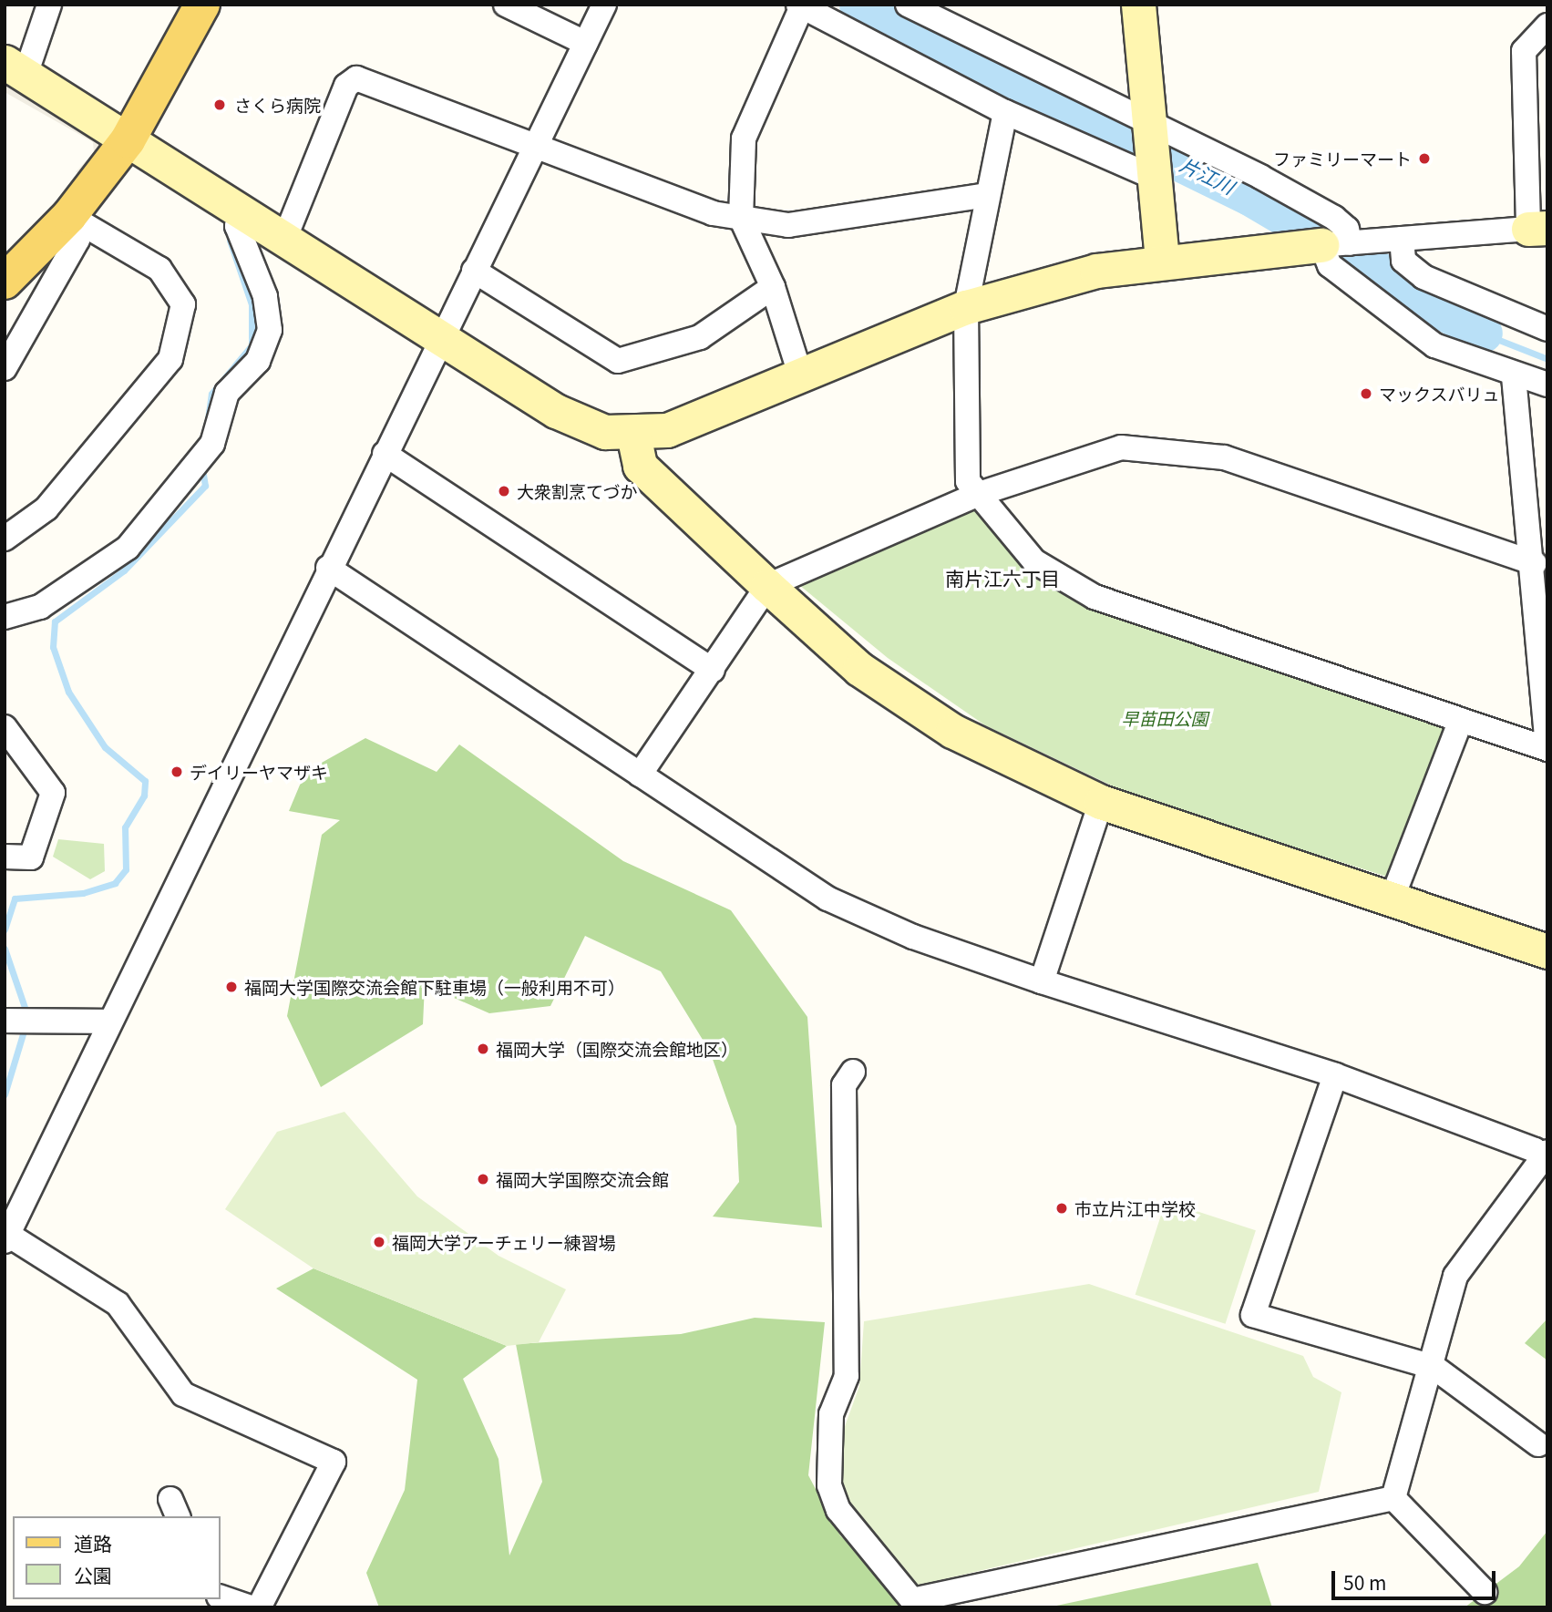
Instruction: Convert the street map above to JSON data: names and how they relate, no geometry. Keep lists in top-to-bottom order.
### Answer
{
  "districts": ["南片江六丁目"],
  "water": ["片江川"],
  "parks": ["早苗田公園"],
  "places": [
    "さくら病院",
    "ファミリーマート",
    "マックスバリュ",
    "大衆割烹てづか",
    "デイリーヤマザキ",
    "福岡大学国際交流会館下駐車場（一般利用不可）",
    "福岡大学（国際交流会館地区）",
    "福岡大学国際交流会館",
    "市立片江中学校",
    "福岡大学アーチェリー練習場"
  ],
  "legend": ["道路", "公園"],
  "scale_bar": "50 m"
}
